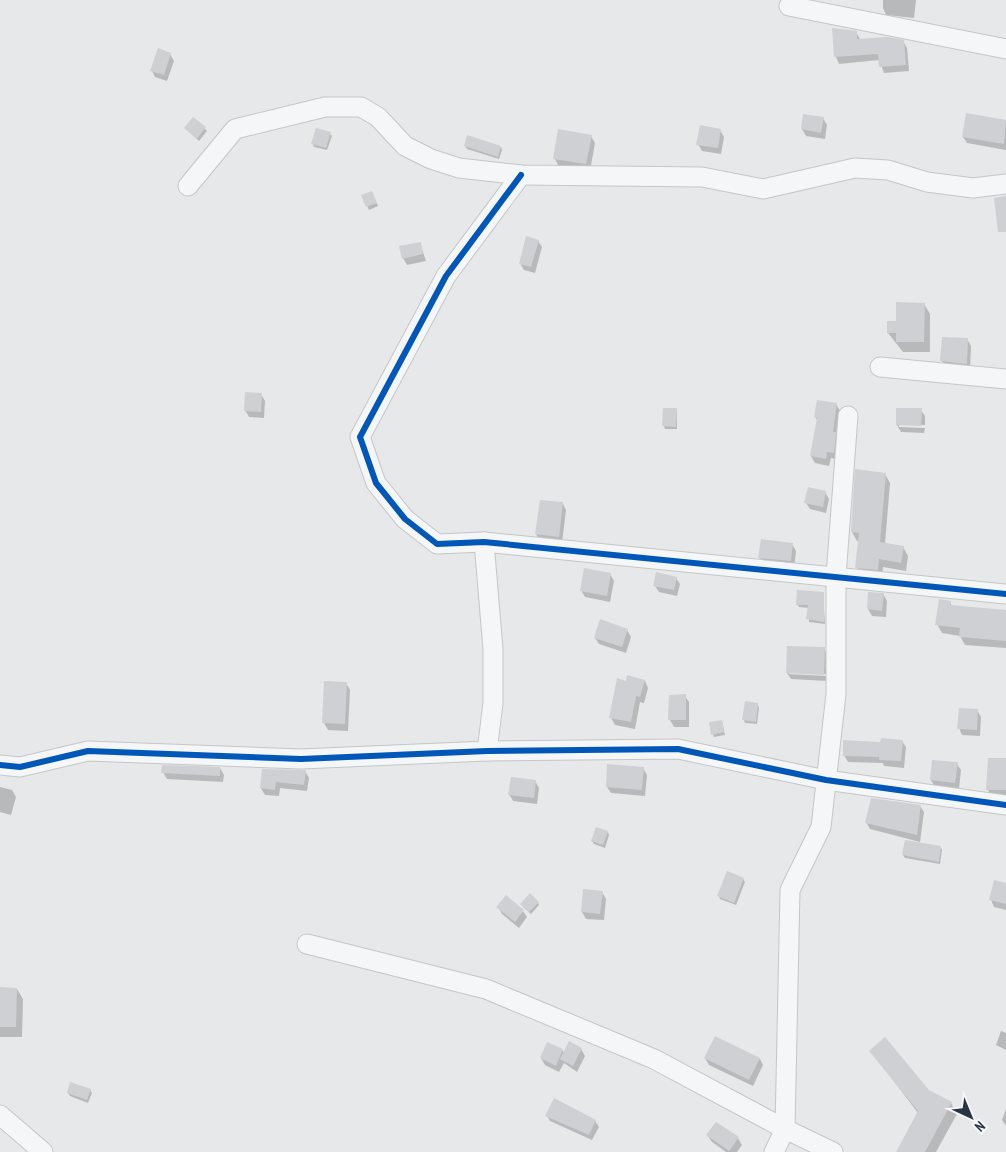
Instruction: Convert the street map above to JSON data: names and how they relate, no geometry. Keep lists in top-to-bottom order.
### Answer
{
  "north": "bottom right"
}
